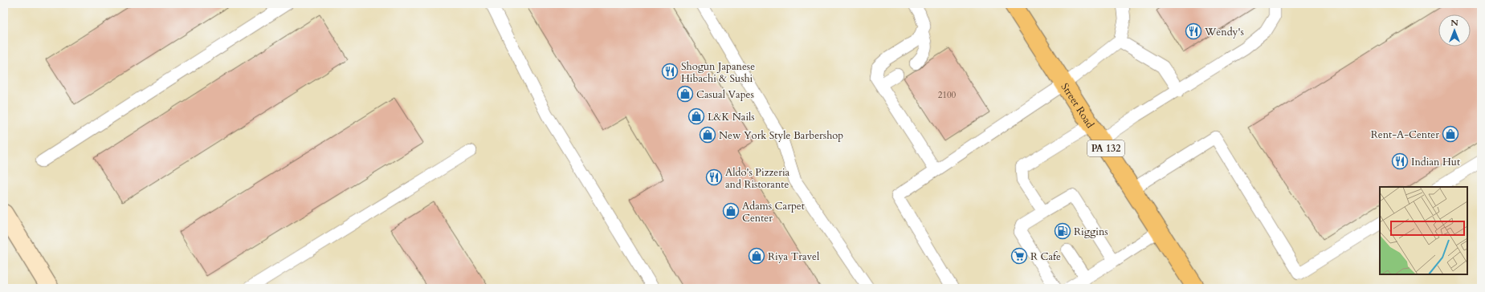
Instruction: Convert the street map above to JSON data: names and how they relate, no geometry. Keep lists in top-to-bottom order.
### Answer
{
  "streets": {
    "main road": ["Street Road", "PA 132"]
  },
  "places": {
    "restaurant": [
      "Wendy's",
      "Shogun Japanese Hibachi & Sushi",
      "Indian Hut",
      "Aldo's Pizzeria and Ristorante"
    ],
    "shop": [
      "Casual Vapes",
      "L&K Nails",
      "Rent-A-Center",
      "New York Style Barbershop",
      "Adams Carpet Center",
      "Riya Travel"
    ],
    "fuel station": ["Riggins"],
    "supermarket": ["R Cafe"]
  },
  "house_numbers": ["2100"],
  "north": "top"
}
